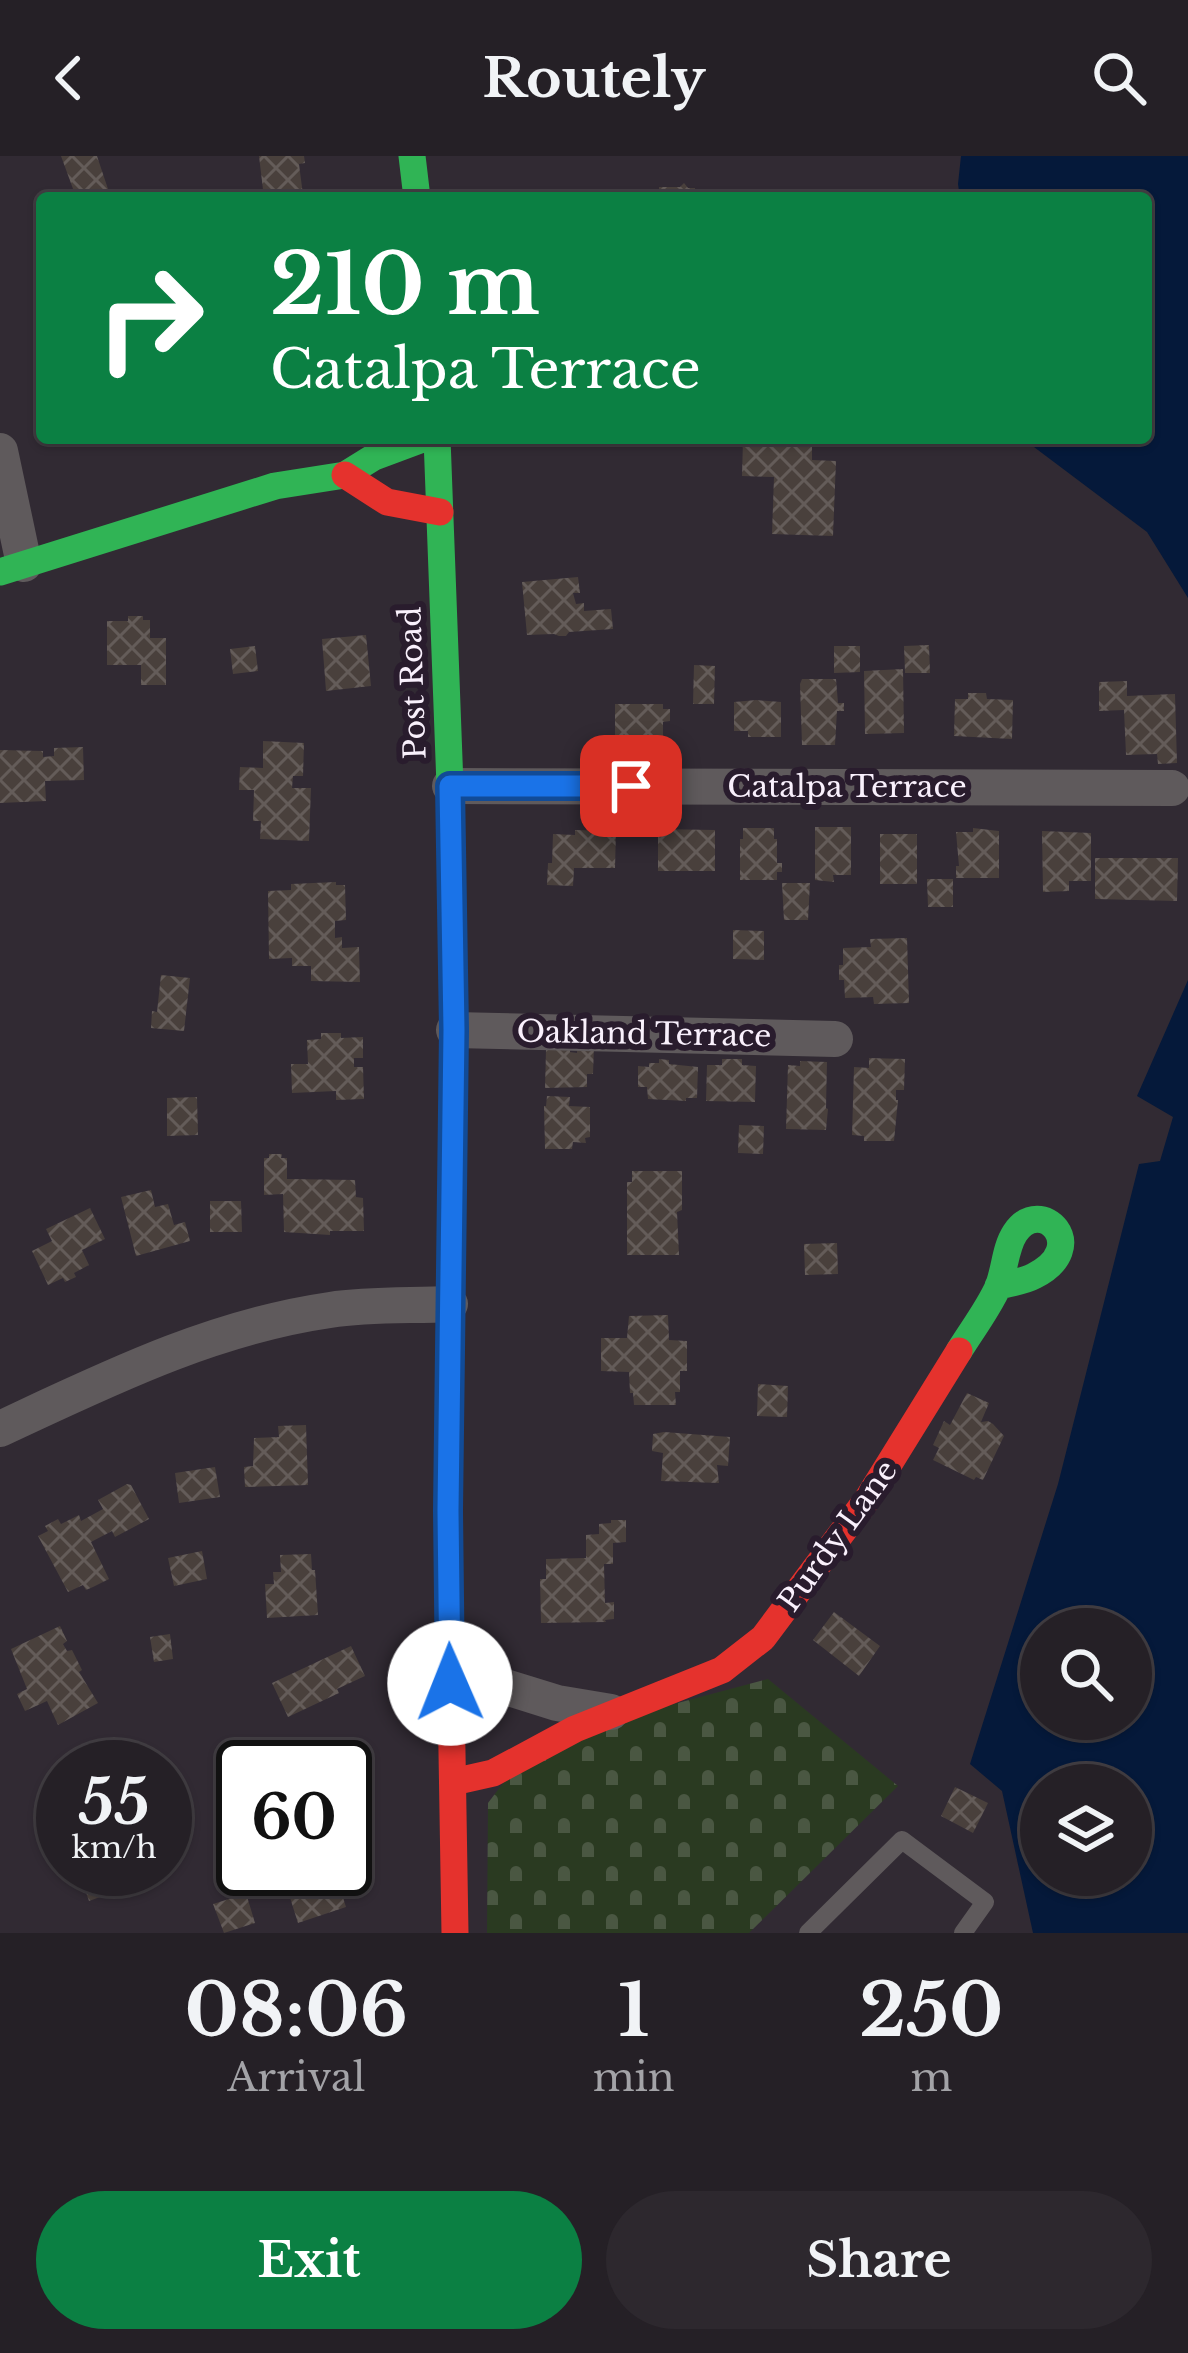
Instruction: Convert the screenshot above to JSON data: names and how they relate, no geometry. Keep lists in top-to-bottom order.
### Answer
{
  "streets": {
    "main road": ["Post Road", "Purdy Lane"],
    "street": ["Catalpa Terrace", "Oakland Terrace"]
  },
  "crossings": [
    ["Post Road", "Catalpa Terrace"],
    ["Post Road", "Oakland Terrace"],
    ["Post Road", "Purdy Lane"]
  ],
  "page": {
    "header": "Routely",
    "turn": ["210 m", "Catalpa Terrace"],
    "speed": "55 km/h",
    "limit": "60",
    "eta": [
      "08:06",
      "Arrival",
      "1",
      "min",
      "250",
      "m"
    ],
    "buttons": ["Exit", "Share"]
  }
}
